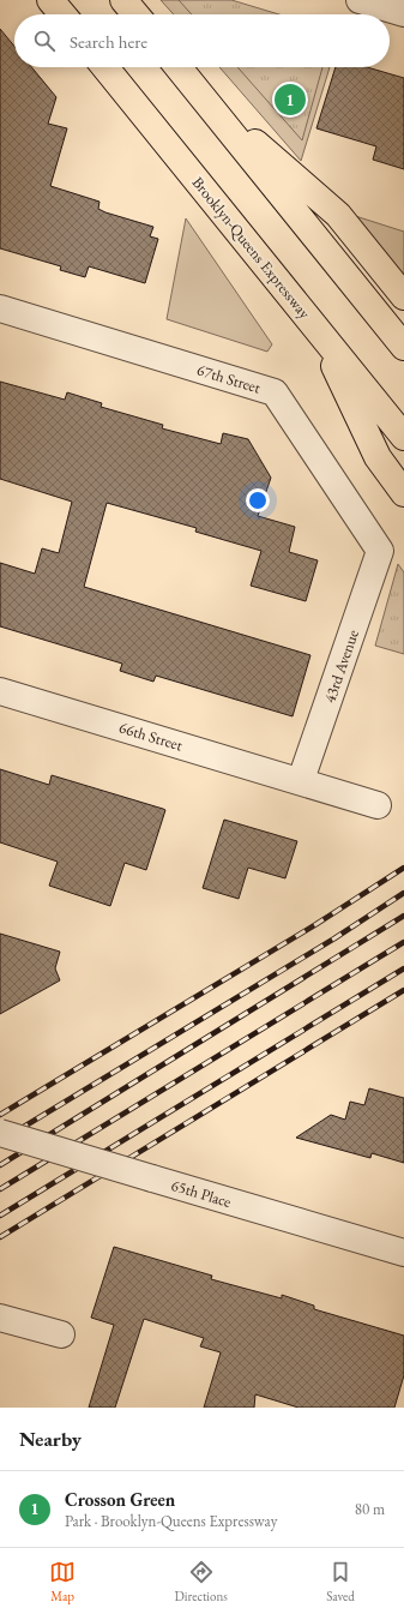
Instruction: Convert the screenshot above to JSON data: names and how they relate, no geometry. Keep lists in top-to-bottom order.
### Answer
{
  "streets": {
    "highway": ["Brooklyn-Queens Expressway"],
    "street": [
      "67th Street",
      "43rd Avenue",
      "66th Street",
      "65th Place"
    ]
  },
  "crossings": [
    ["67th Street", "43rd Avenue"],
    ["43rd Avenue", "66th Street"]
  ],
  "page": {
    "search": "Search here",
    "pins": "1",
    "heading": "Nearby",
    "list": [
      {
        "mark": "1",
        "name": "Crosson Green",
        "note": "Park · Brooklyn-Queens Expressway",
        "value": "80 m"
      }
    ],
    "nav": ["Map", "Directions", "Saved"]
  }
}
